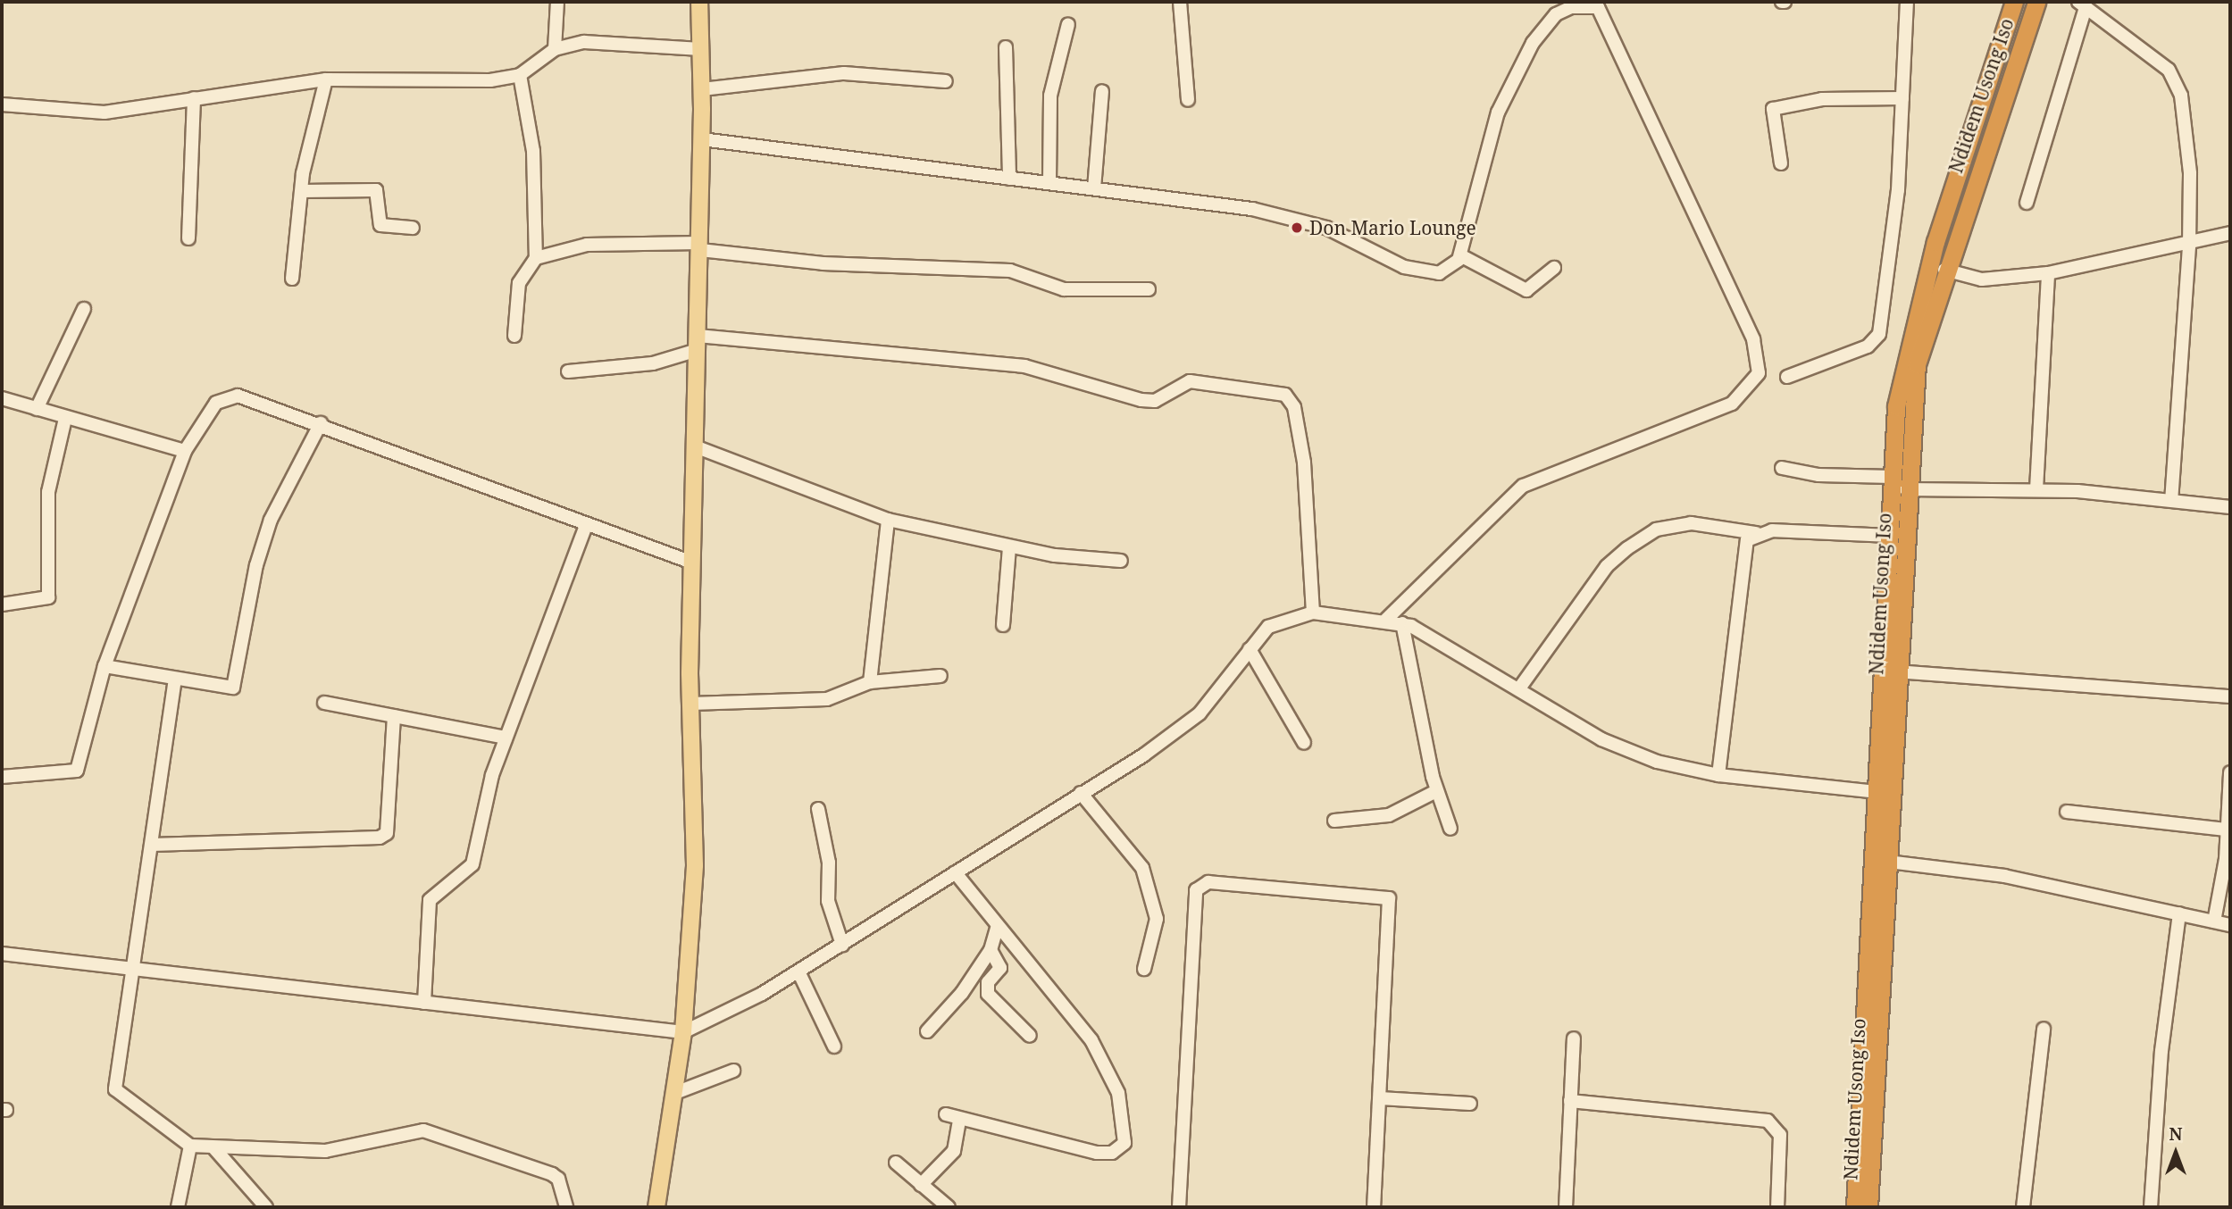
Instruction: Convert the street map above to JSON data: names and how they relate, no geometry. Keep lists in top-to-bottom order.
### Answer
{
  "streets": {
    "highway": ["Ndidem Usong Iso"]
  },
  "places": ["Don Mario Lounge"],
  "north": "top"
}
